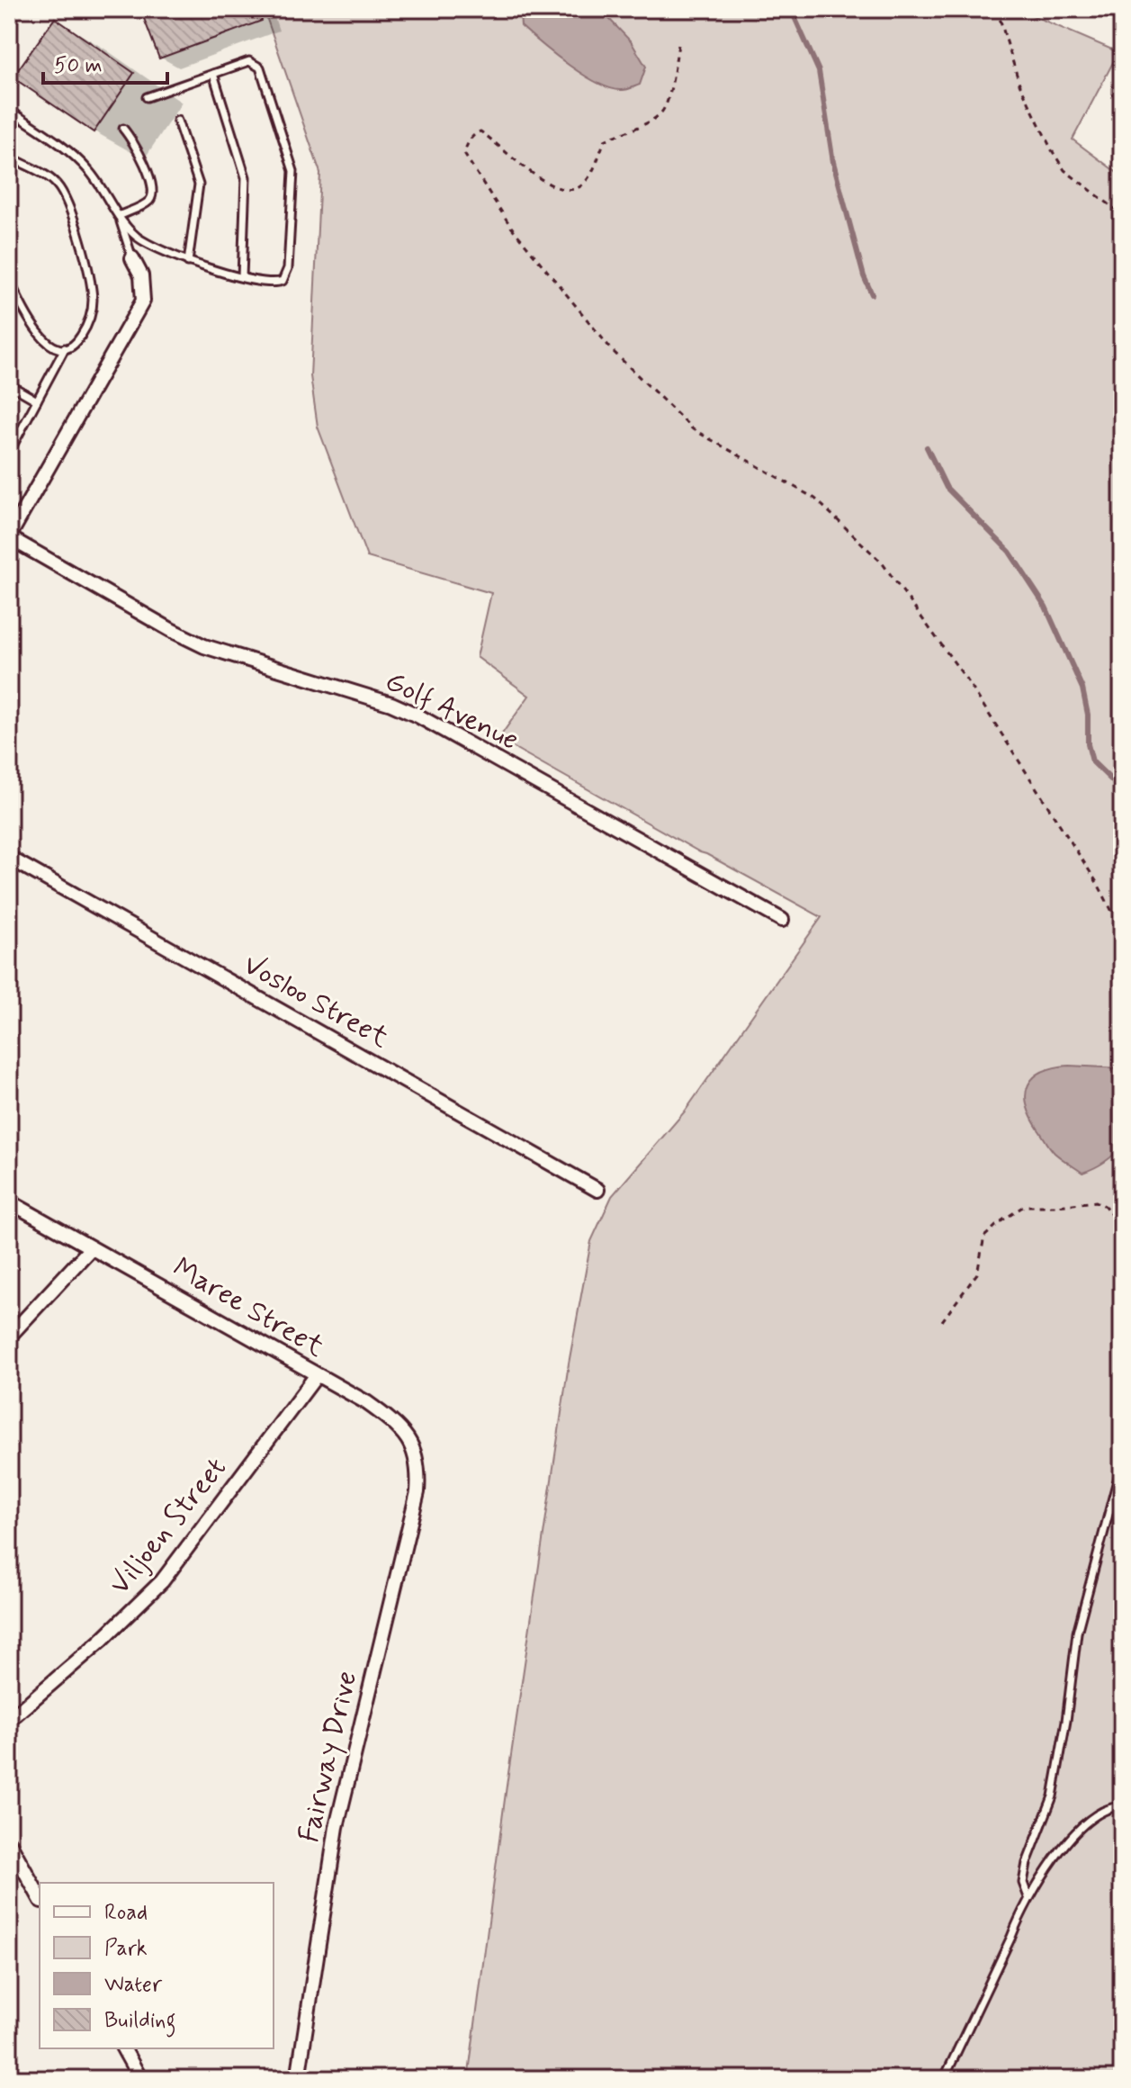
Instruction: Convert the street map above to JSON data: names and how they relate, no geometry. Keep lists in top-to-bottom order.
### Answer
{
  "streets": {
    "street": [
      "Golf Avenue",
      "Vosloo Street",
      "Maree Street",
      "Viljoen Street",
      "Fairway Drive"
    ]
  },
  "crossings": [
    ["Maree Street", "Viljoen Street"],
    ["Maree Street", "Fairway Drive"]
  ],
  "legend": [
    "Road",
    "Park",
    "Water",
    "Building"
  ],
  "scale_bar": "50 m"
}
